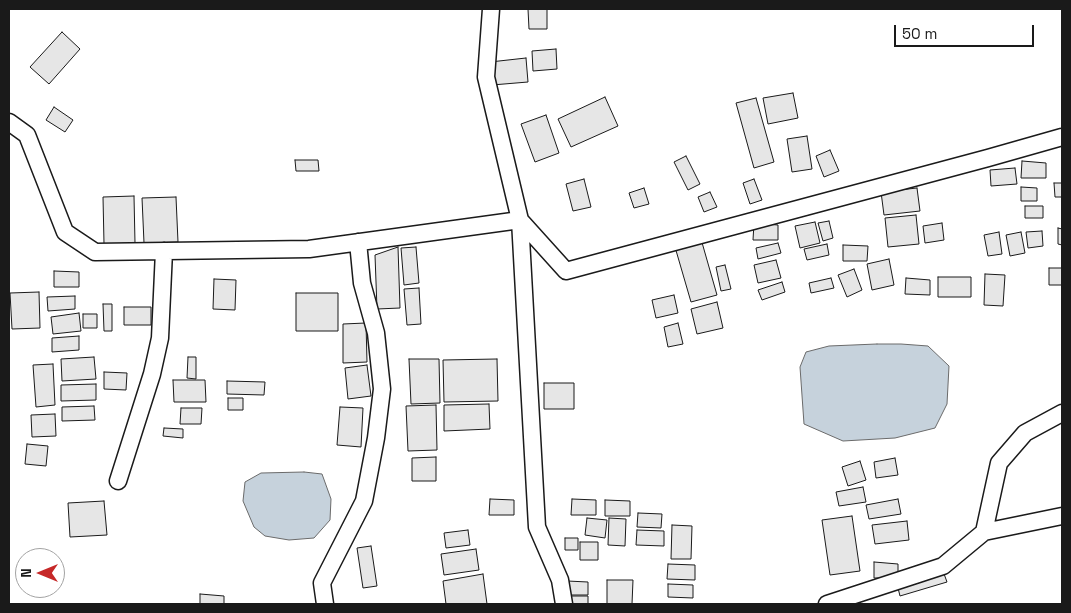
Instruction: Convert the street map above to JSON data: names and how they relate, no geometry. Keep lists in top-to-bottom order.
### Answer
{
  "scale_bar": "50 m",
  "north": "left"
}
